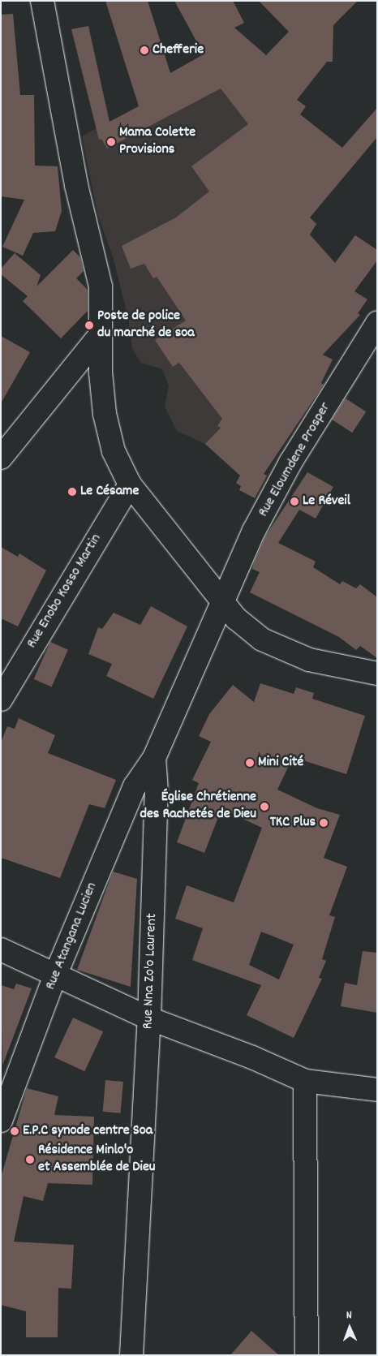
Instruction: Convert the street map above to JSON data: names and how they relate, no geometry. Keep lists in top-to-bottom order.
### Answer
{
  "streets": {
    "street": [
      "Rue Eloumdene Prosper",
      "Rue Enobo Kosso Martin",
      "Rue Atangana Lucien",
      "Rue Nna Zo'o Laurent"
    ]
  },
  "crossings": [
    ["Rue Eloumdene Prosper", "Rue Nna Zo'o Laurent"],
    ["Rue Atangana Lucien", "Rue Nna Zo'o Laurent"]
  ],
  "places": [
    "Chefferie",
    "Mama Colette Provisions",
    "Poste de police du marché de soa",
    "Le Césame",
    "Le Réveil",
    "Mini Cité",
    "Église Chrétienne des Rachetés de Dieu",
    "TKC Plus",
    "E.P.C synode centre Soa",
    "Résidence Minlo'o et Assemblée de Dieu"
  ],
  "north": "top"
}
